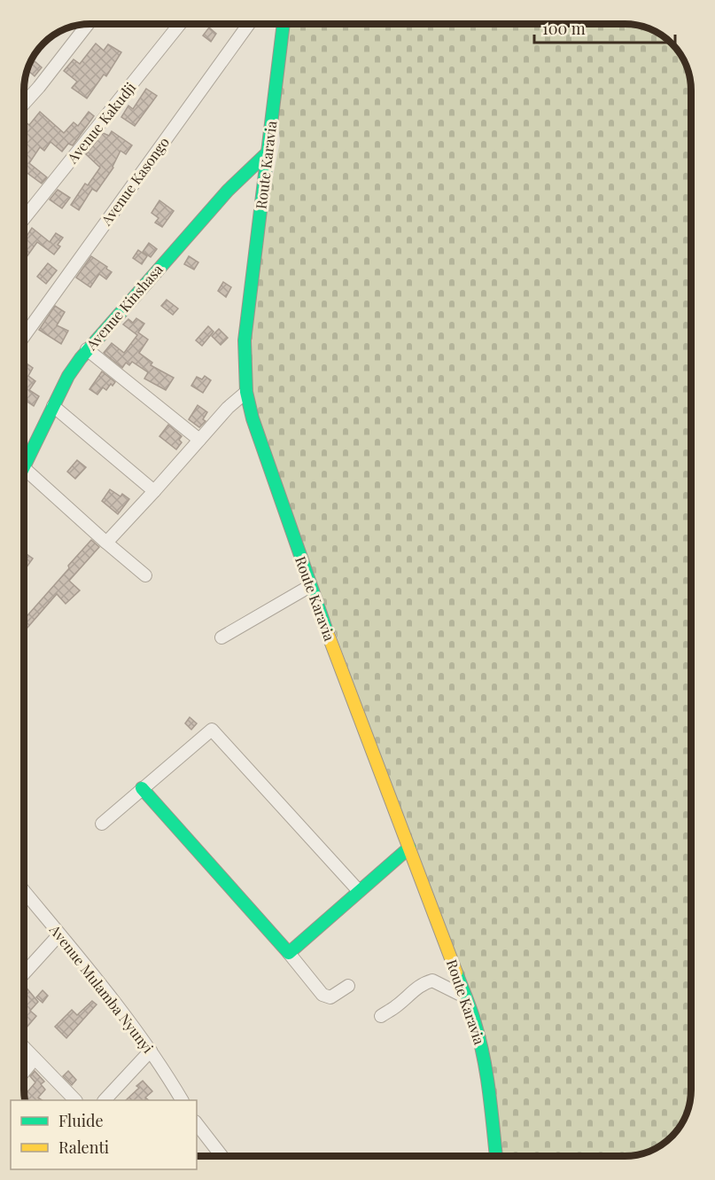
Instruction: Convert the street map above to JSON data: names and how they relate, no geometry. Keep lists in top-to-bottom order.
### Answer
{
  "streets": {
    "street": [
      "Avenue Kakudji",
      "Route Karavia",
      "Avenue Kasongo",
      "Avenue Kinshasa",
      "Avenue Mulamba Nyunyi"
    ]
  },
  "crossings": [
    ["Route Karavia", "Avenue Kinshasa"]
  ],
  "legend": ["Fluide", "Ralenti"],
  "scale_bar": "100 m"
}
